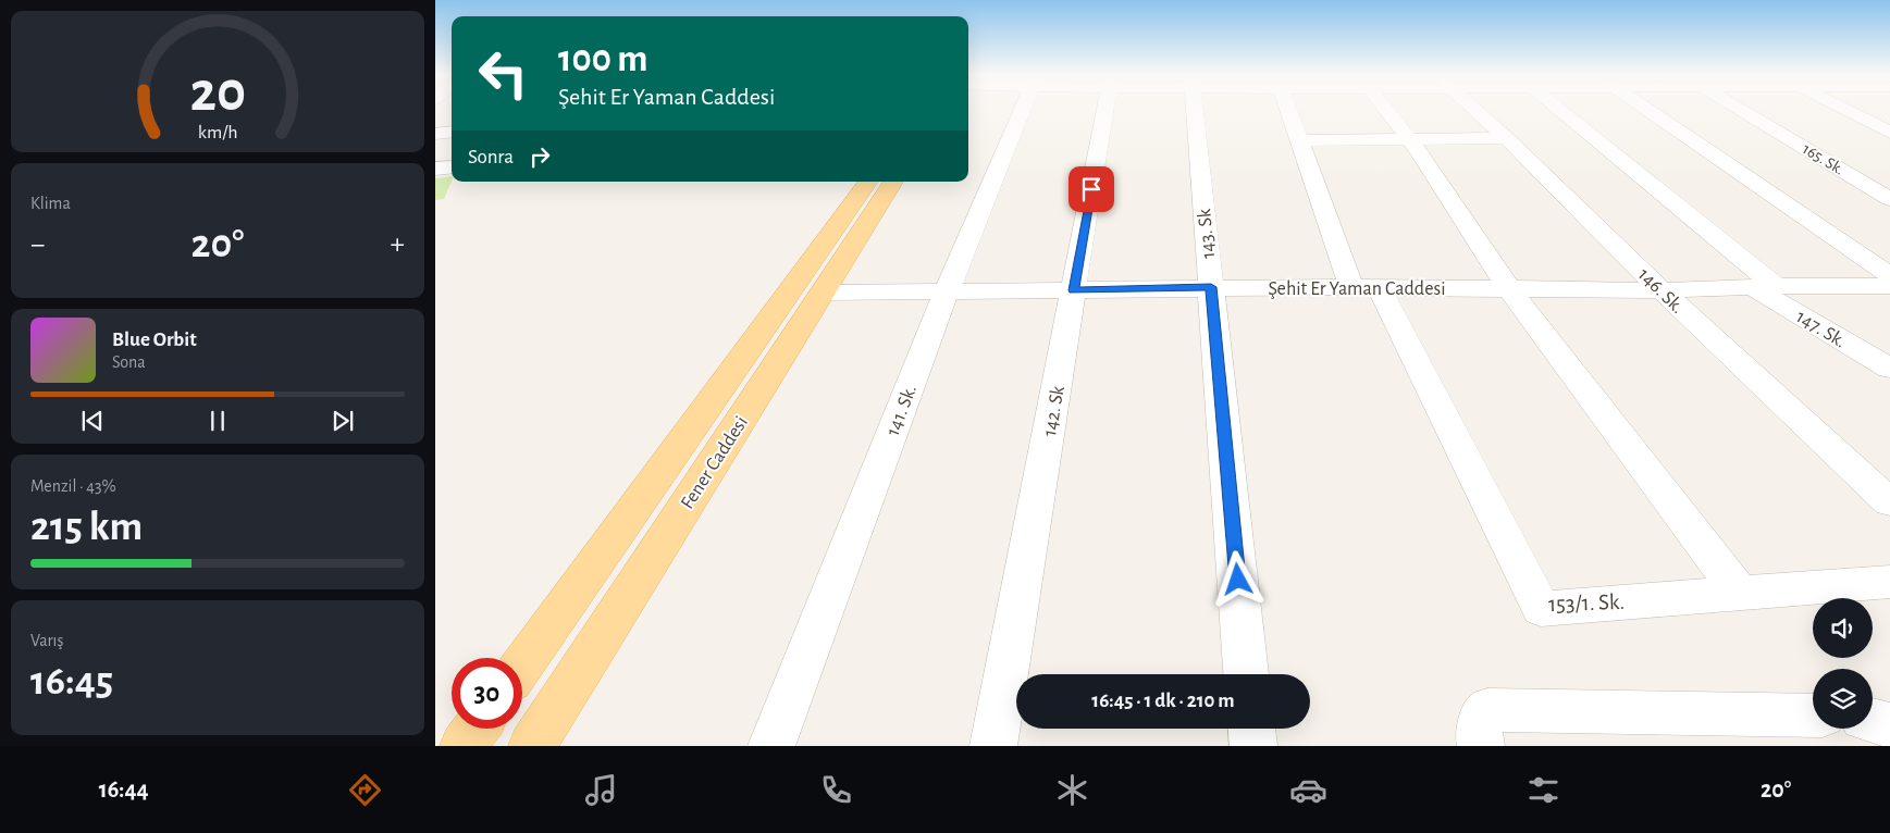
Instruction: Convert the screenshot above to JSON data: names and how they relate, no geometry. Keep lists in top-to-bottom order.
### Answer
{
  "streets": {
    "main road": ["Fener Caddesi"],
    "street": [
      "165. Sk.",
      "143. Sk",
      "Şehit Er Yaman Caddesi",
      "146. Sk.",
      "147. Sk.",
      "141. Sk.",
      "142. Sk",
      "153/1. Sk."
    ]
  },
  "crossings": [
    ["143. Sk", "Şehit Er Yaman Caddesi"],
    ["Şehit Er Yaman Caddesi", "146. Sk."],
    ["Şehit Er Yaman Caddesi", "147. Sk."],
    ["Şehit Er Yaman Caddesi", "141. Sk."],
    ["Şehit Er Yaman Caddesi", "142. Sk"],
    ["Şehit Er Yaman Caddesi", "Fener Caddesi"],
    ["Şehit Er Yaman Caddesi", "153/1. Sk."]
  ],
  "page": {
    "turn": ["100 m", "Şehit Er Yaman Caddesi"],
    "then": "Sonra",
    "tile": [
      "Klima",
      ["Menzil · 43%", "215 km"],
      ["Varış", "16:45"]
    ],
    "heat": ["−", "20°", "+"],
    "song": ["Blue Orbit", "Sona"],
    "limit": "30",
    "trip": "16:45 · 1 dk · 210 m",
    "tabs": ["16:44", "20°"],
    "gauge": ["20", "km/h"]
  }
}
